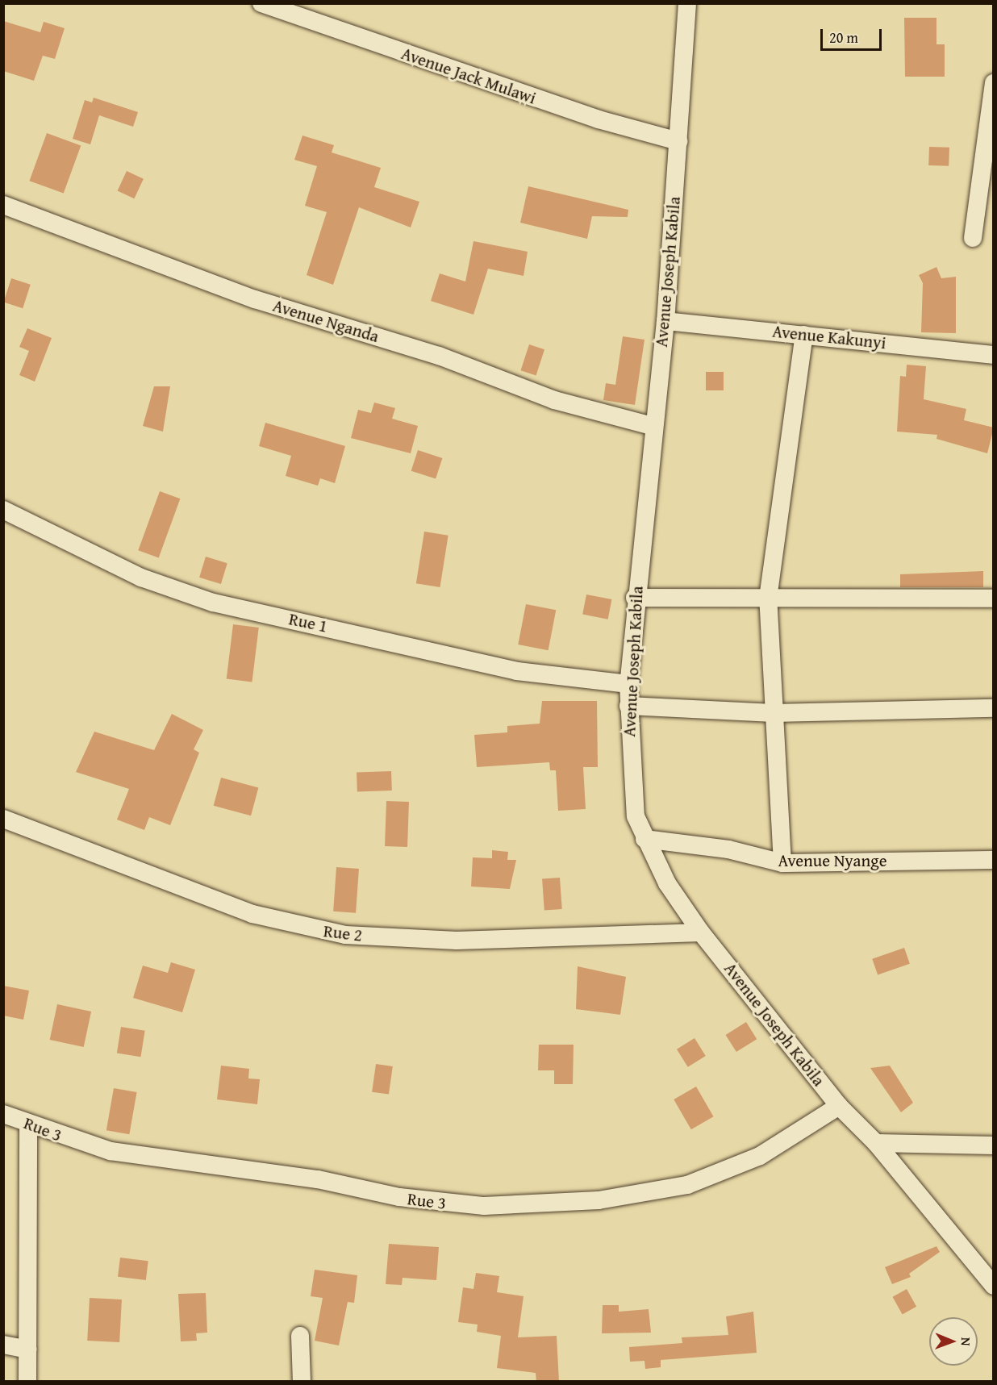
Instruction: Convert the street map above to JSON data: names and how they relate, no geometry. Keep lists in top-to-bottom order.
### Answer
{
  "streets": {
    "street": [
      "Avenue Jack Mulawi",
      "Avenue Joseph Kabila",
      "Avenue Nganda",
      "Avenue Kakunyi",
      "Rue 1",
      "Avenue Nyange",
      "Rue 2",
      "Rue 3"
    ]
  },
  "crossings": [
    ["Avenue Jack Mulawi", "Avenue Joseph Kabila"],
    ["Avenue Joseph Kabila", "Avenue Nganda"],
    ["Avenue Joseph Kabila", "Avenue Kakunyi"],
    ["Avenue Joseph Kabila", "Rue 1"],
    ["Avenue Joseph Kabila", "Avenue Nyange"],
    ["Avenue Joseph Kabila", "Rue 2"],
    ["Avenue Joseph Kabila", "Rue 3"]
  ],
  "scale_bar": "20 m",
  "north": "right"
}
